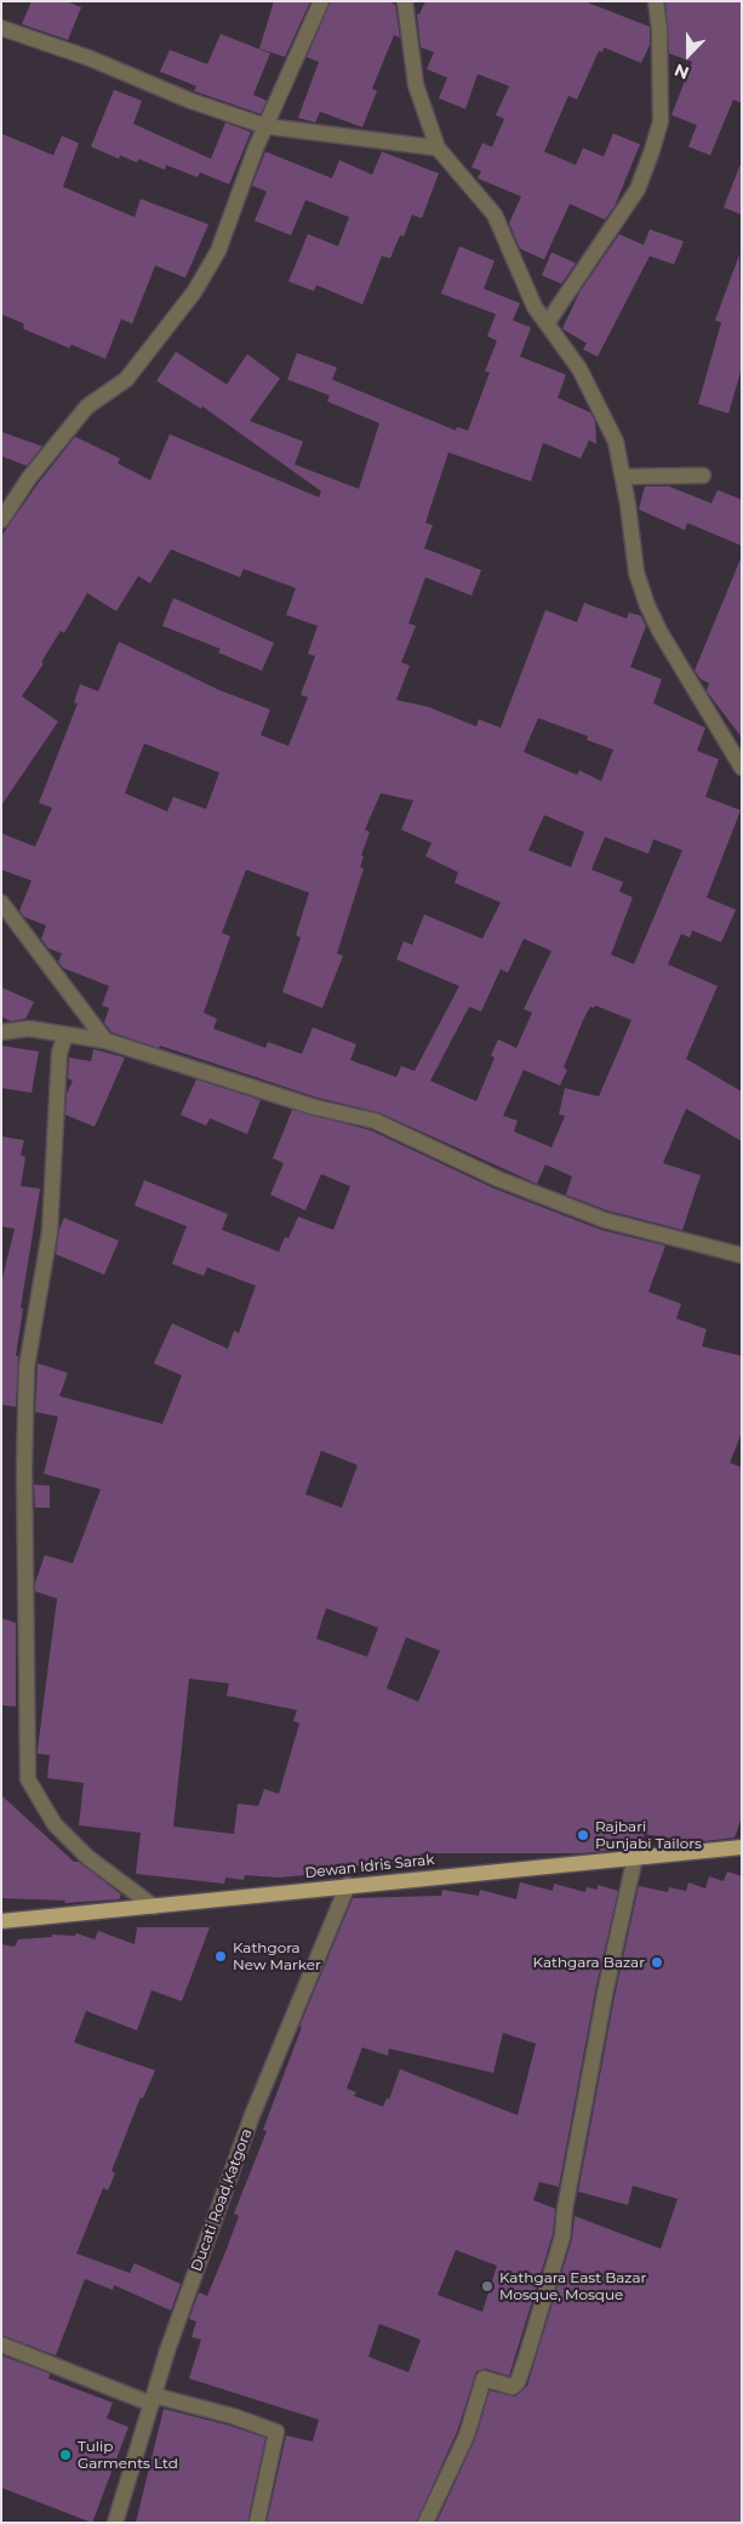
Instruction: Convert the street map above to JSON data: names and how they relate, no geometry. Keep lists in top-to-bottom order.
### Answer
{
  "streets": {
    "main road": ["Dewan Idris Sarak"],
    "street": ["Ducati Road,Katgora"]
  },
  "crossings": [
    ["Dewan Idris Sarak", "Ducati Road,Katgora"]
  ],
  "places": [
    "Rajbari Punjabi Tailors",
    "Kathgora New Marker",
    "Kathgara Bazar",
    "Kathgara East Bazar Mosque, Mosque",
    "Tulip Garments Ltd"
  ],
  "north": "bottom"
}
